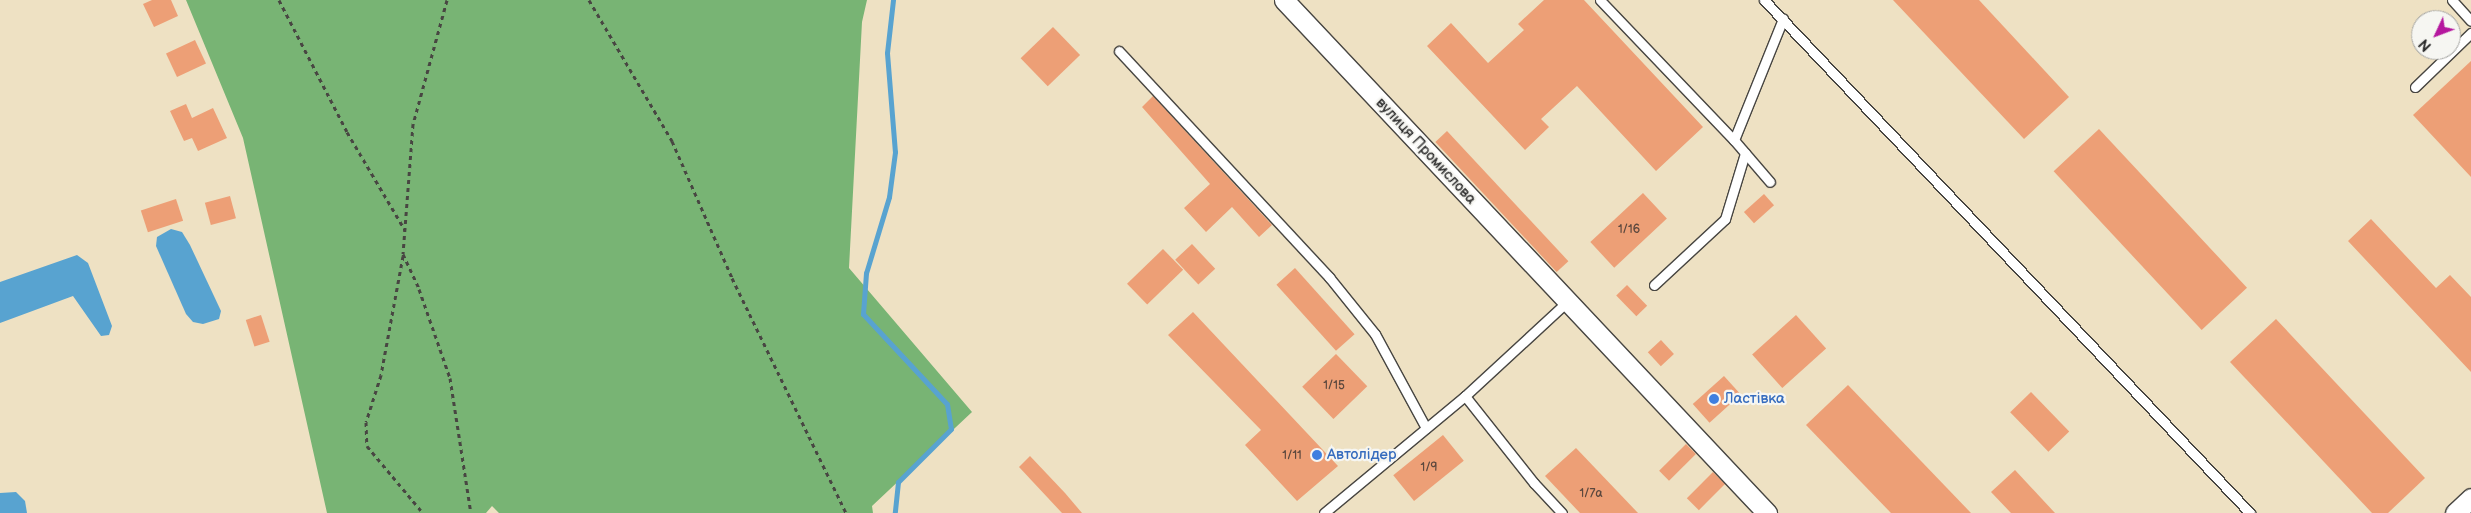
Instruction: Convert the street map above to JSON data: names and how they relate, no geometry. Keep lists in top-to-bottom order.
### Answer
{
  "streets": {
    "street": ["вулиця Промислова"]
  },
  "places": ["Ластівка", "Автолідер"],
  "house_numbers": [
    "1/16",
    "1/15",
    "1/11",
    "1/9",
    "1/7а"
  ],
  "north": "bottom left"
}
